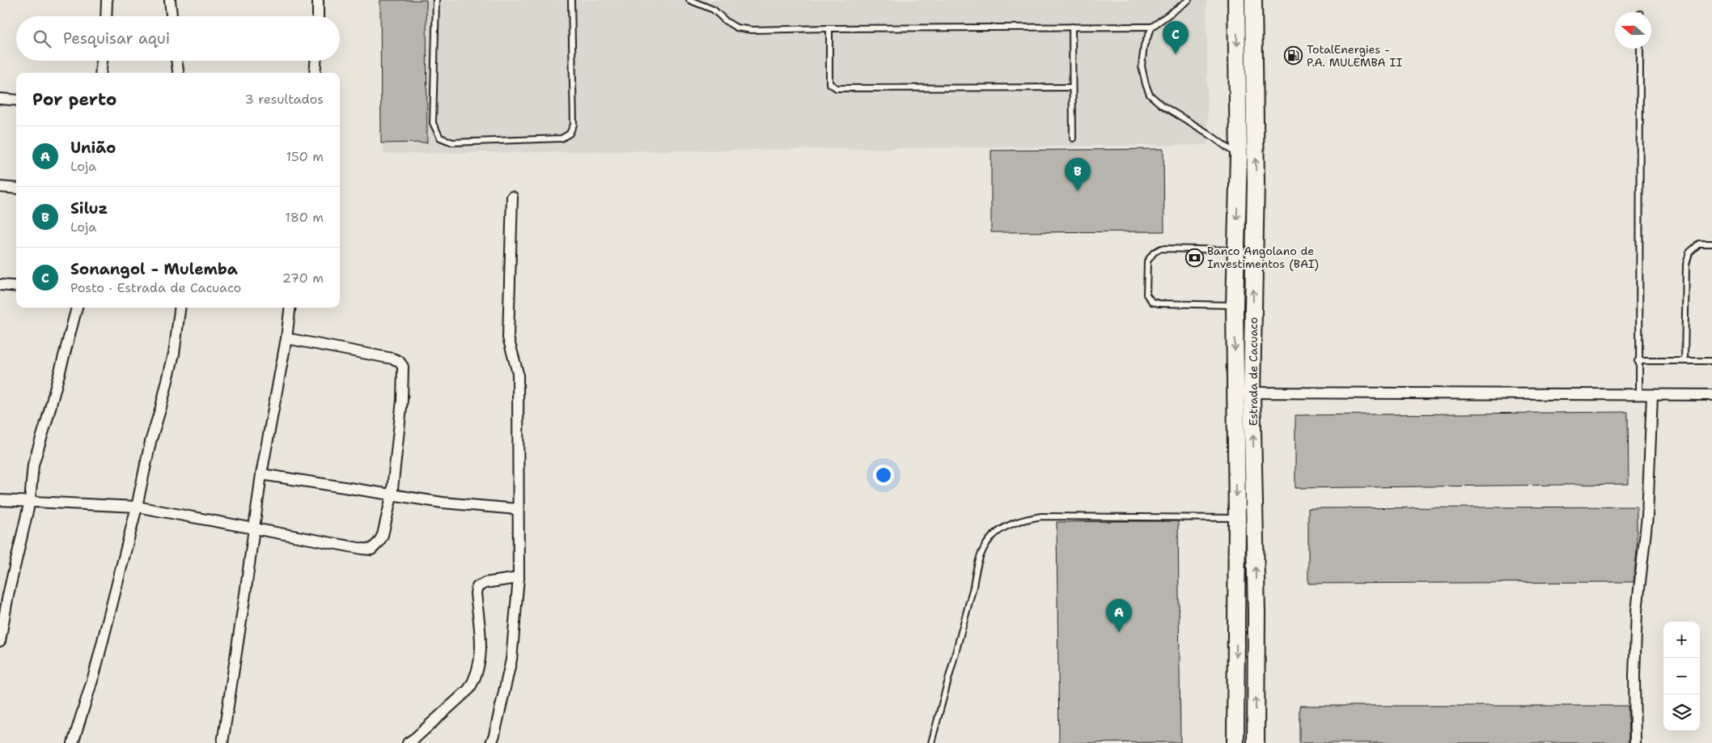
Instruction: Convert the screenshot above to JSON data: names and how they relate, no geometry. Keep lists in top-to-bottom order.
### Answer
{
  "streets": {
    "main road": ["Estrada de Cacuaco"]
  },
  "places": {
    "fuel station": ["TotalEnergies - P.A. MULEMBA II"],
    "bank": ["Banco Angolano de Investimentos (BAI)"]
  },
  "north": "left",
  "page": {
    "search": "Pesquisar aqui",
    "pins": ["C", "B", "A"],
    "heading": ["Por perto", "3 resultados"],
    "list": [
      {
        "mark": "A",
        "name": "União",
        "note": "Loja",
        "value": "150 m"
      },
      {
        "mark": "B",
        "name": "Siluz",
        "note": "Loja",
        "value": "180 m"
      },
      {
        "mark": "C",
        "name": "Sonangol - Mulemba",
        "note": "Posto · Estrada de Cacuaco",
        "value": "270 m"
      }
    ],
    "map_buttons": ["+", "−"]
  }
}
